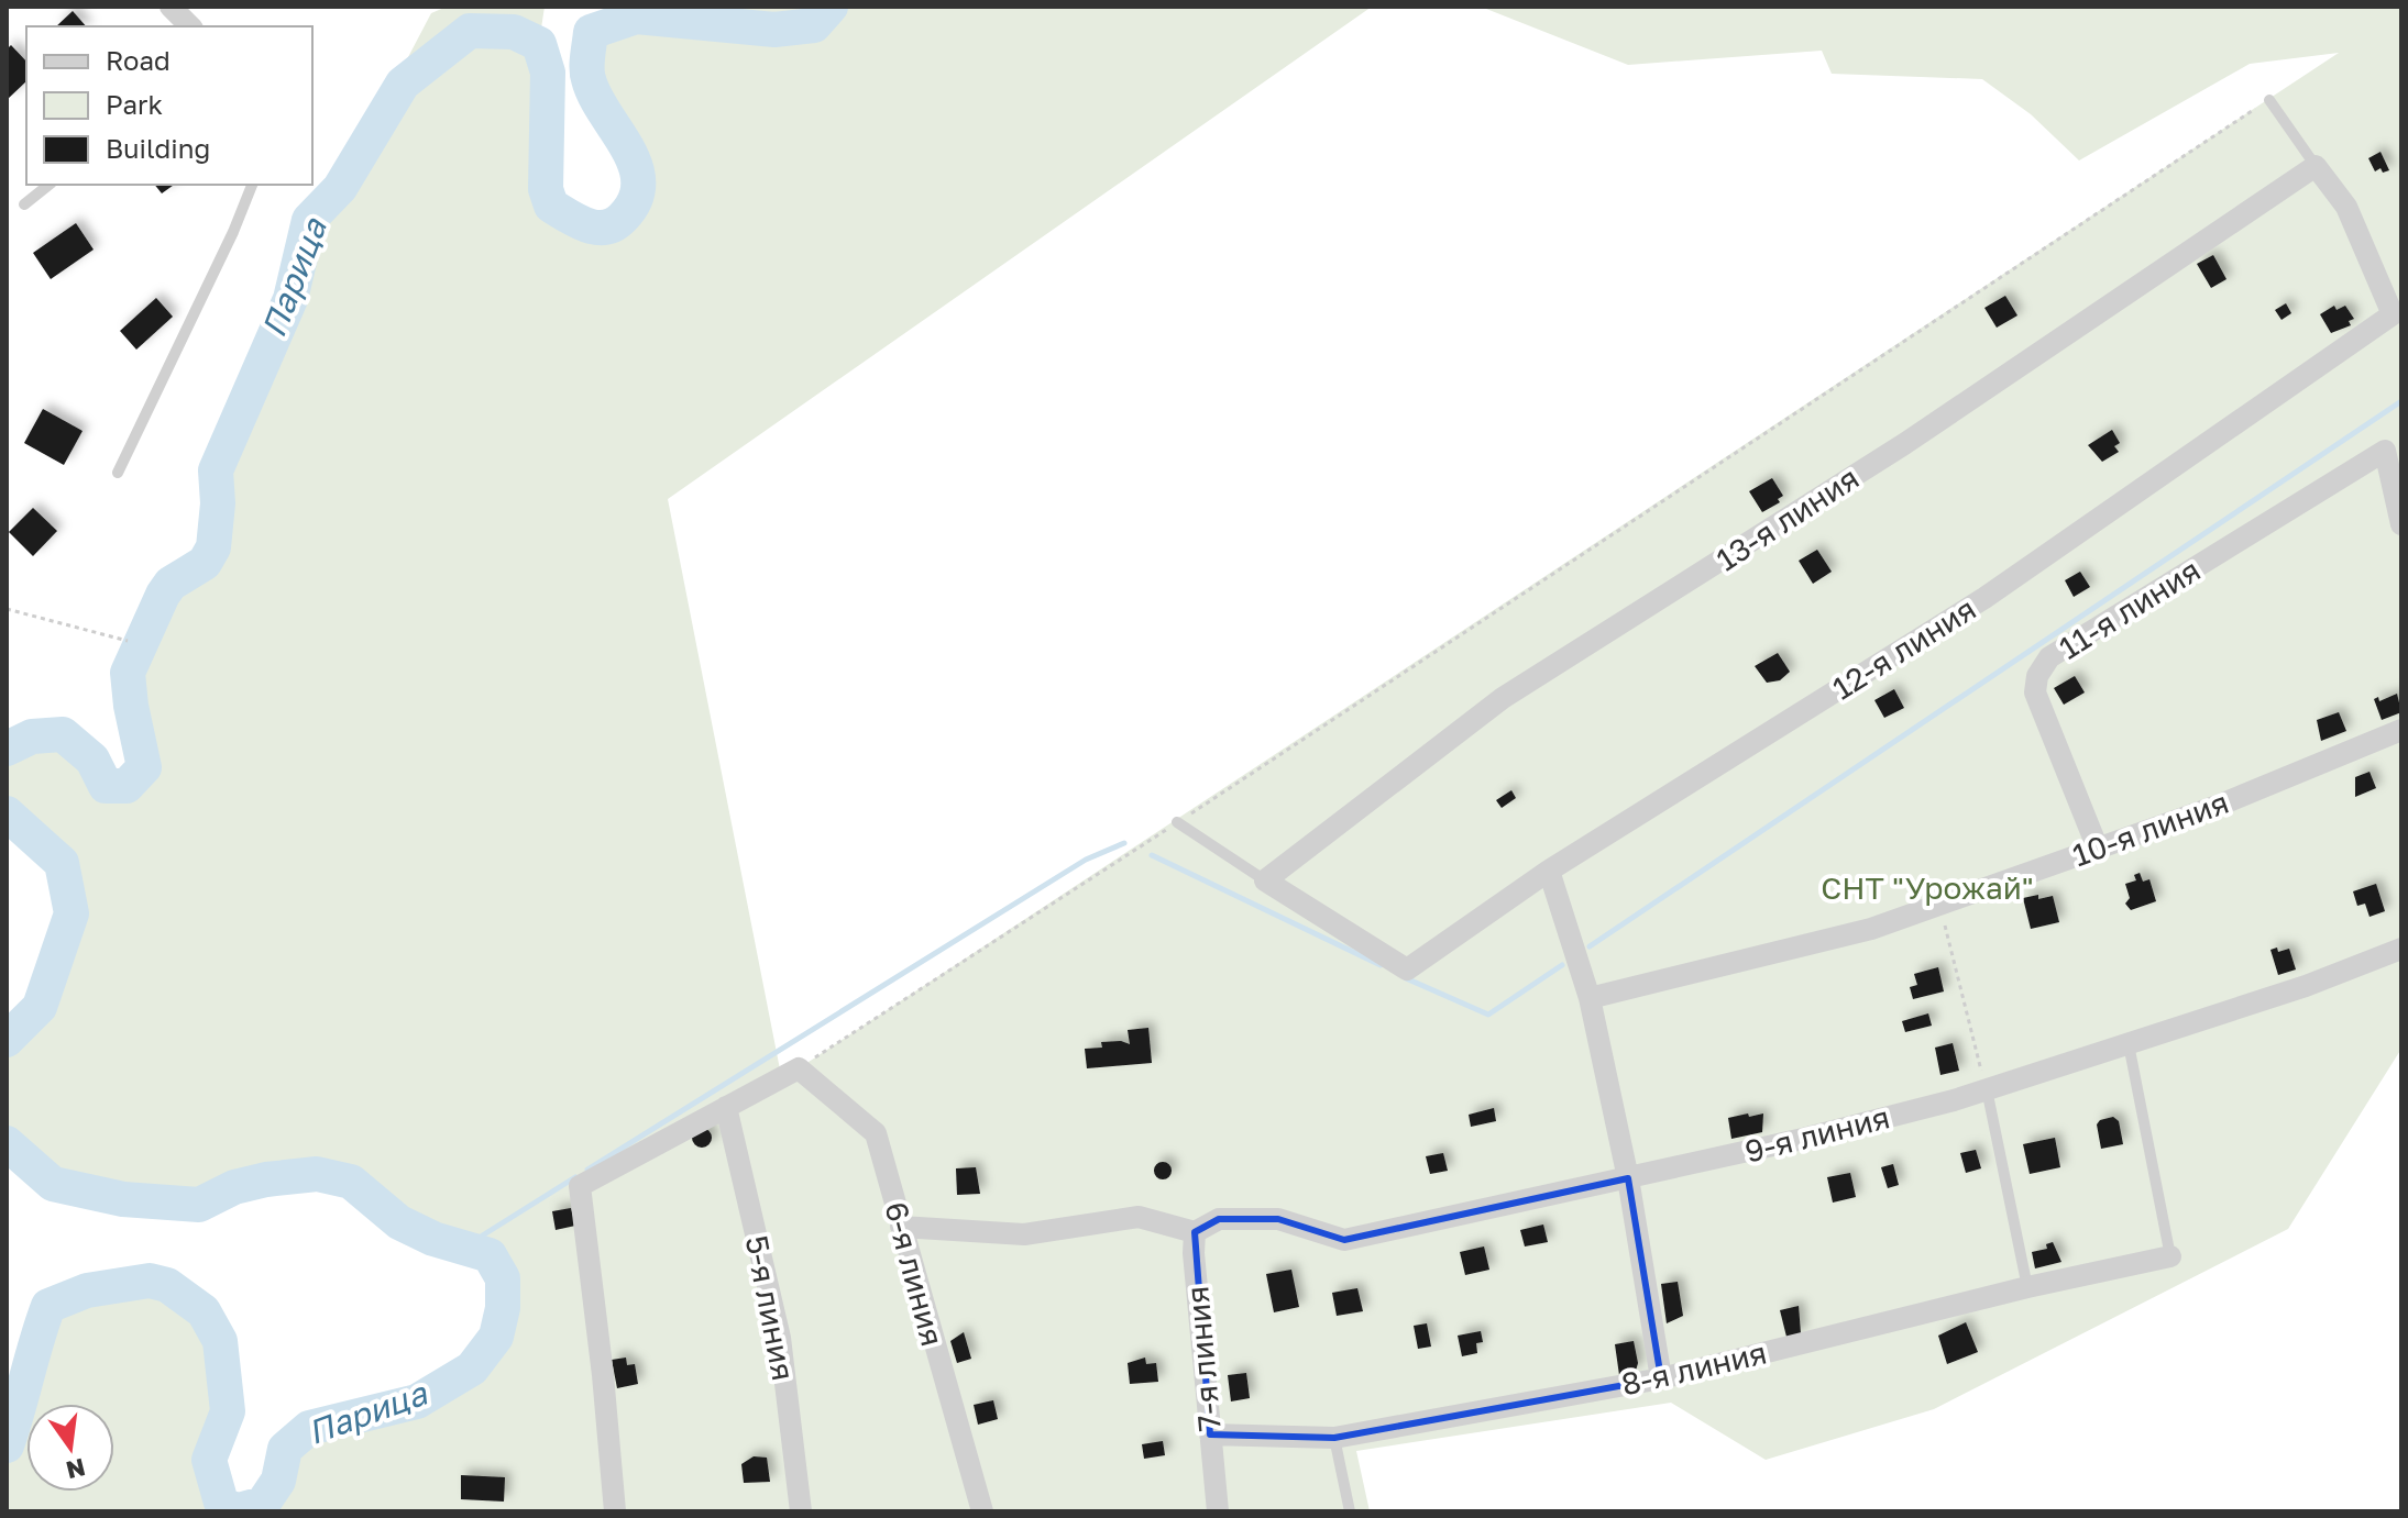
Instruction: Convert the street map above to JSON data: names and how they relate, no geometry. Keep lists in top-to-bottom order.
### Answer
{
  "streets": {
    "street": [
      "13-я линия",
      "11-я линия",
      "12-я линия",
      "10-я линия",
      "9-я линия",
      "6-я линия",
      "5-я линия",
      "7-я линия",
      "8-я линия"
    ]
  },
  "crossings": [
    ["13-я линия", "12-я линия"],
    ["11-я линия", "10-я линия"],
    ["9-я линия", "7-я линия"],
    ["7-я линия", "8-я линия"]
  ],
  "water": ["Парица"],
  "parks": ["СНТ \"Урожай\""],
  "legend": ["Road", "Park", "Building"],
  "north": "bottom"
}
